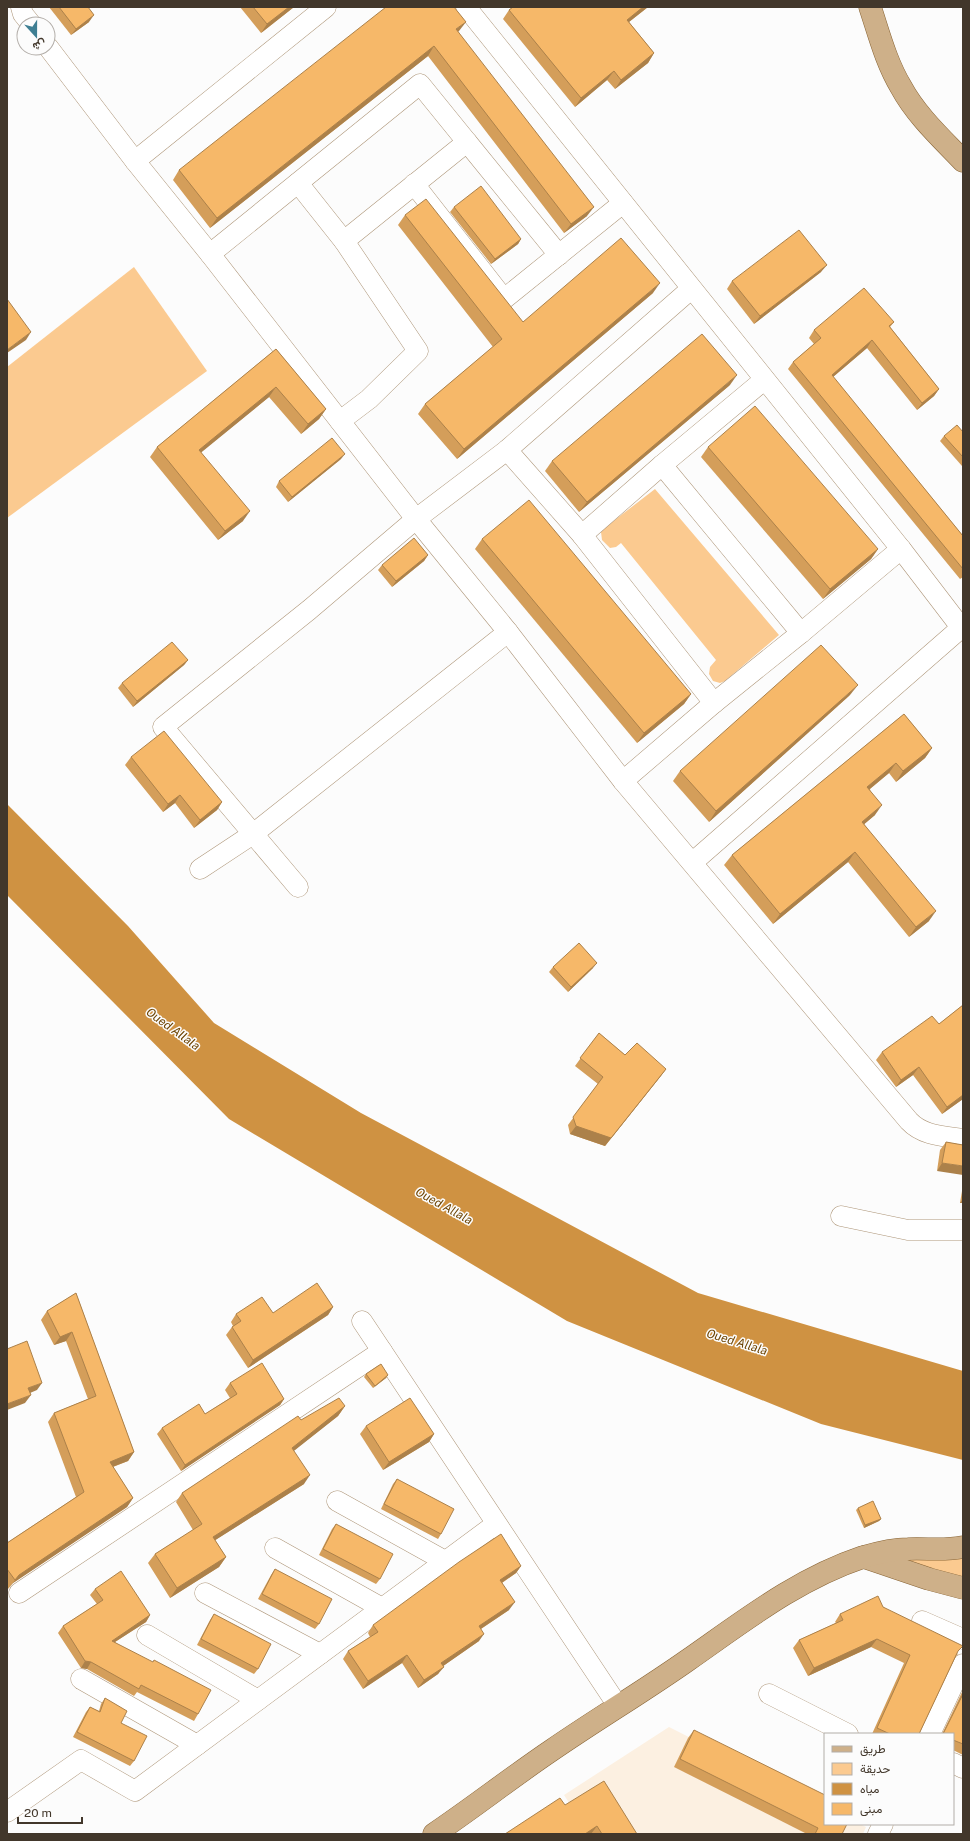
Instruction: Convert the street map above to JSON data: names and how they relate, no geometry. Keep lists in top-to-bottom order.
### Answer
{
  "water": ["Oued Allala"],
  "legend": [
    "طريق",
    "حديقة",
    "مياه",
    "مبنى"
  ],
  "scale_bar": "20 m",
  "north": "bottom"
}
